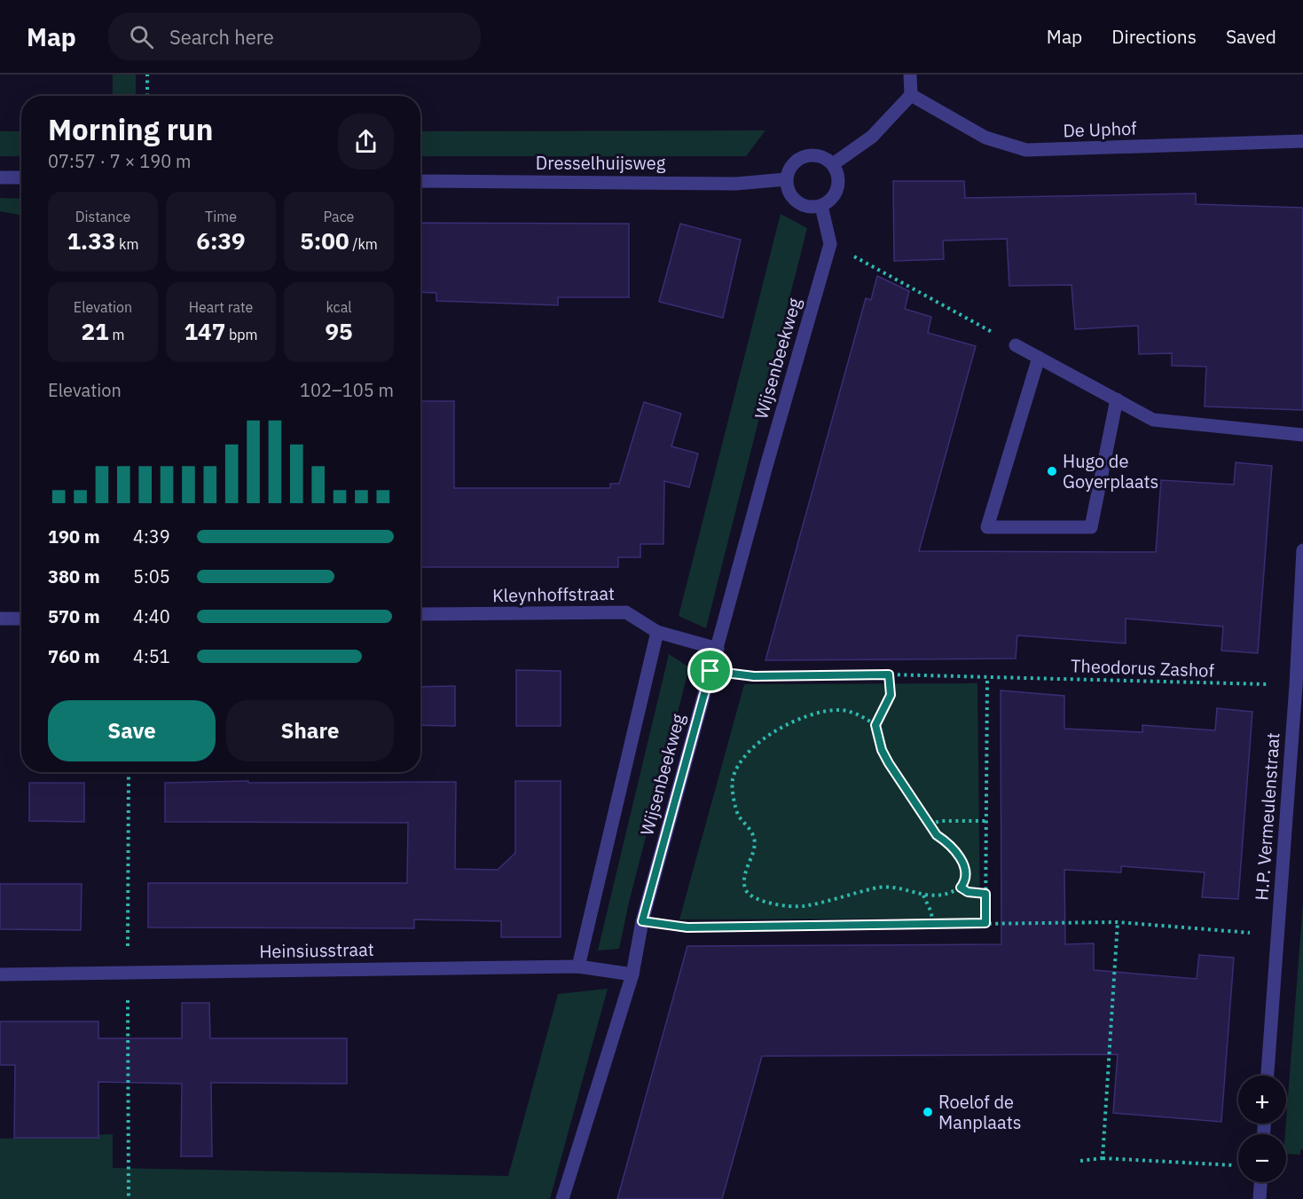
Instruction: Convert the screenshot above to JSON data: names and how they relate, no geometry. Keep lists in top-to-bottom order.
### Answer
{
  "streets": {
    "street": [
      "De Uphof",
      "Dresselhuijsweg",
      "Wijsenbeekweg",
      "Kleynhoffstraat",
      "H.P. Vermeulenstraat",
      "Heinsiusstraat"
    ],
    "path": ["Theodorus Zashof"]
  },
  "crossings": [
    ["Dresselhuijsweg", "Wijsenbeekweg"],
    ["Wijsenbeekweg", "Kleynhoffstraat"],
    ["Wijsenbeekweg", "Theodorus Zashof"],
    ["Wijsenbeekweg", "Heinsiusstraat"],
    ["Theodorus Zashof", "H.P. Vermeulenstraat"]
  ],
  "places": ["Hugo de Goyerplaats", "Roelof de Manplaats"],
  "page": {
    "header": "Map",
    "search": "Search here",
    "nav": ["Map", "Directions", "Saved"],
    "heading": ["Morning run", "07:57 · 7 × 190 m"],
    "stats": [
      ["Distance", "1.33 km"],
      ["Time", "6:39"],
      ["Pace", "5:00 /km"],
      ["Elevation", "21 m"],
      ["Heart rate", "147 bpm"],
      ["kcal", "95"]
    ],
    "chart": ["Elevation", "102–105 m"],
    "list": [
      {
        "name": "190 m",
        "note": "4:39"
      },
      {
        "name": "380 m",
        "note": "5:05"
      },
      {
        "name": "570 m",
        "note": "4:40"
      },
      {
        "name": "760 m",
        "note": "4:51"
      }
    ],
    "buttons": ["Save", "Share"],
    "map_buttons": ["+", "−"]
  }
}
